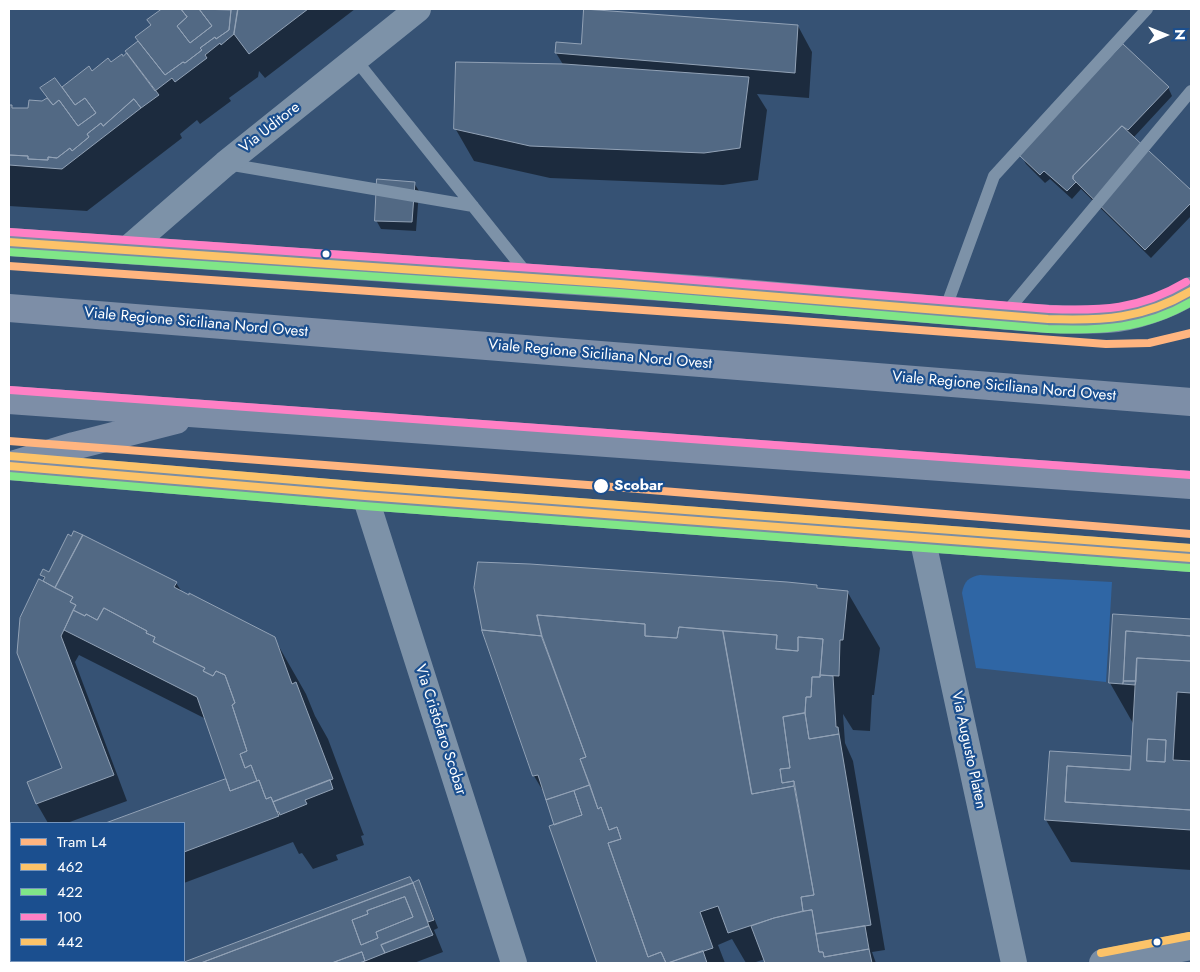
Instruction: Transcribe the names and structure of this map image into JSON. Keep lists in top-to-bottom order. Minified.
{"streets":{"main road":["Viale Regione Siciliana Nord Ovest"],"street":["Via Uditore","Via Cristofaro Scobar","Via Augusto Platen"]},"places":["Scobar"],"lines":["transit line 100","transit line 462","transit line 422","tram line L4","transit line 442"],"legend":["Tram L4","462","422","100","442"],"north":"right"}
